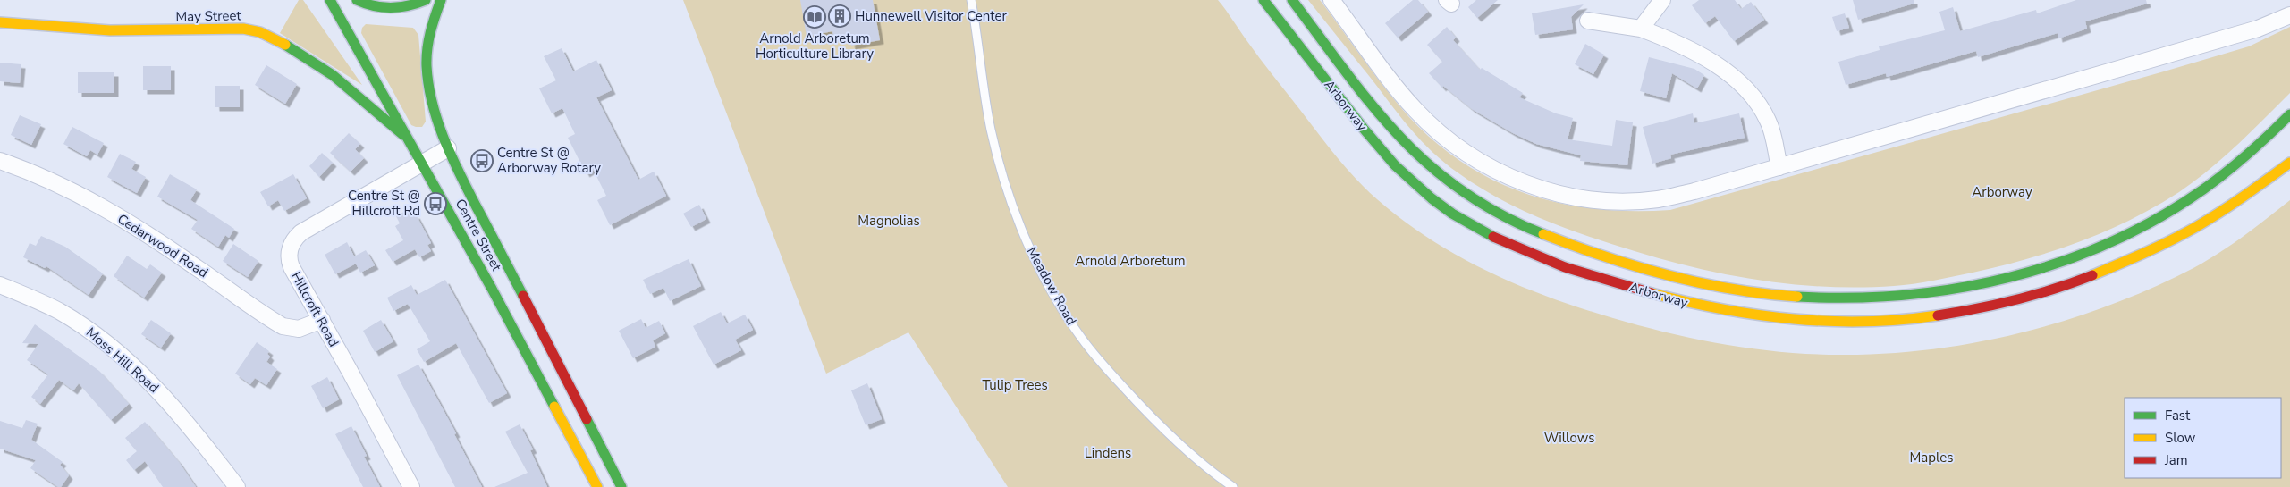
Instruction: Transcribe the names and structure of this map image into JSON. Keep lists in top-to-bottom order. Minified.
{"streets":{"main road":["May Street","Arborway","Centre Street"],"street":["Cedarwood Road","Hillcroft Road","Moss Hill Road"],"lane":["Meadow Road"]},"crossings":[["May Street","Centre Street"],["Centre Street","Hillcroft Road"],["Cedarwood Road","Hillcroft Road"]],"parks":["Arborway","Magnolias","Arnold Arboretum","Tulip Trees","Willows","Lindens","Maples"],"places":{"building":["Hunnewell Visitor Center"],"library":["Arnold Arboretum Horticulture Library"],"bus stop":["Centre St @ Arborway Rotary","Centre St @ Hillcroft Rd"]},"legend":["Fast","Slow","Jam"]}
